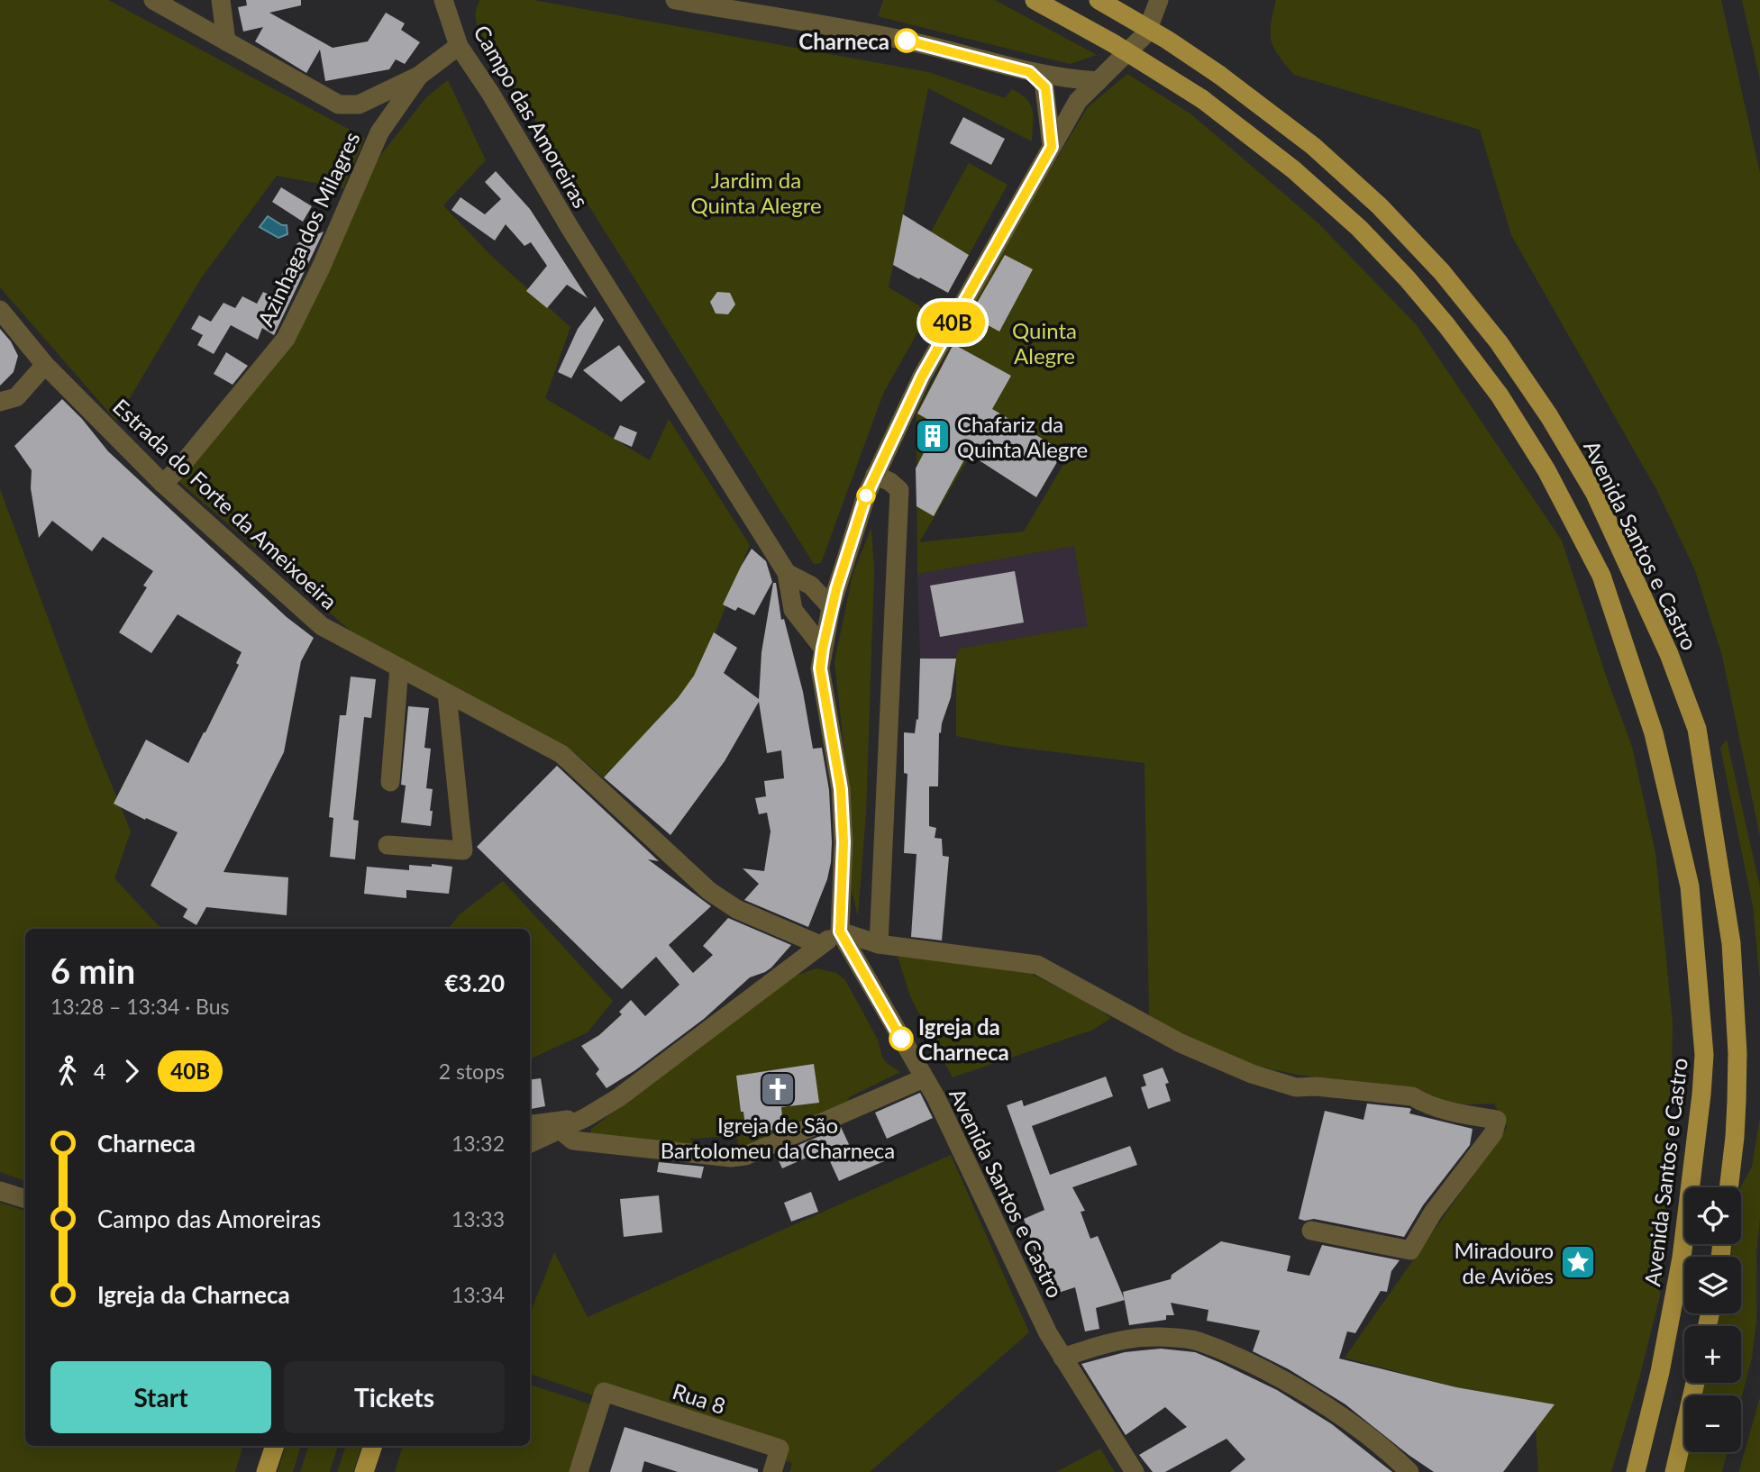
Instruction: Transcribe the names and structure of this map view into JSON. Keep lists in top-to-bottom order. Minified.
{"streets":{"main road":["Avenida Santos e Castro"],"street":["Campo das Amoreiras","Azinhaga dos Milagres","Estrada do Forte da Ameixoeira","Rua 8"]},"crossings":[["Azinhaga dos Milagres","Estrada do Forte da Ameixoeira"]],"parks":["Jardim da Quinta Alegre","Quinta Alegre"],"places":{"other":["Charneca","Igreja da Charneca"],"building":["Chafariz da Quinta Alegre"],"church":["Igreja de São Bartolomeu da Charneca"],"place":["Miradouro de Aviões"]},"lines":["bus line 40B"],"page":{"on_map":"40B","heading":["6 min","13:28 – 13:34 · Bus","€3.20"],"legs":["4","40B","2 stops"],"list":[{"name":"Charneca","value":"13:32"},{"name":"Campo das Amoreiras","value":"13:33"},{"name":"Igreja da Charneca","value":"13:34"}],"map_buttons":["+","−"],"buttons":["Start","Tickets"]}}
